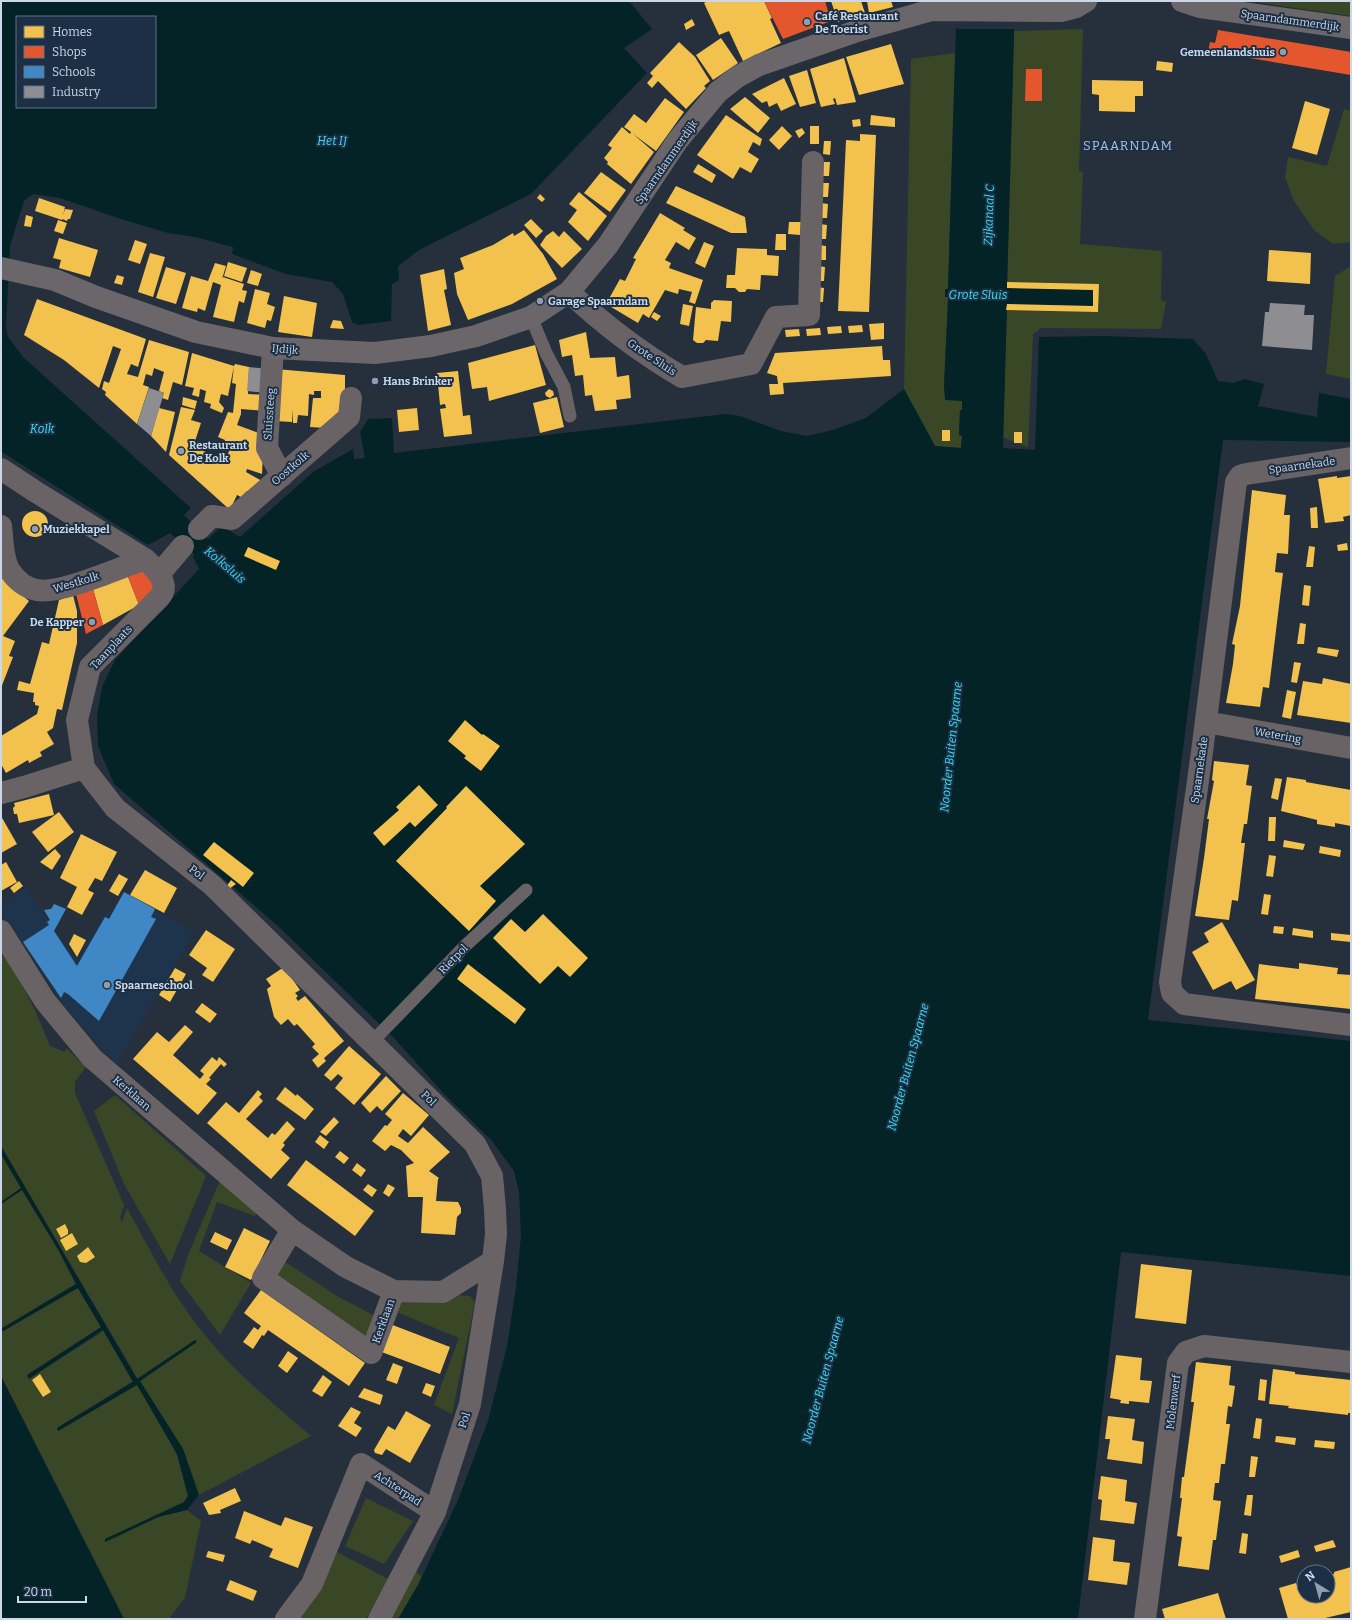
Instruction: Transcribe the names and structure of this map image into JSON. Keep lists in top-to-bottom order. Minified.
{"streets":{"street":["Spaarndammerdijk","IJdijk","Grote Sluis","Sluissteeg","Spaarnekade","Oostkolk","Westkolk","Taanplaats","Wetering","Pol","Kerklaan","Molenwerf","Achterpad"],"lane":["Rietpol"]},"crossings":[["Spaarndammerdijk","IJdijk"],["Spaarndammerdijk","Grote Sluis"],["IJdijk","Grote Sluis"],["IJdijk","Sluissteeg"],["Sluissteeg","Oostkolk"],["Spaarnekade","Wetering"],["Westkolk","Taanplaats"],["Taanplaats","Pol"],["Pol","Rietpol"],["Pol","Kerklaan"],["Pol","Achterpad"]],"districts":["SPAARNDAM"],"water":["Het IJ","Zijkanaal C","Grote Sluis","Kolk","Kolksluis","Noorder Buiten Spaarne"],"places":["Café Restaurant De Toerist","Gemeenlandshuis","Garage Spaarndam","Hans Brinker","Restaurant De Kolk","Muziekkapel","De Kapper","Spaarneschool"],"legend":["Homes","Shops","Schools","Industry"],"scale_bar":"20 m","north":"top left"}
